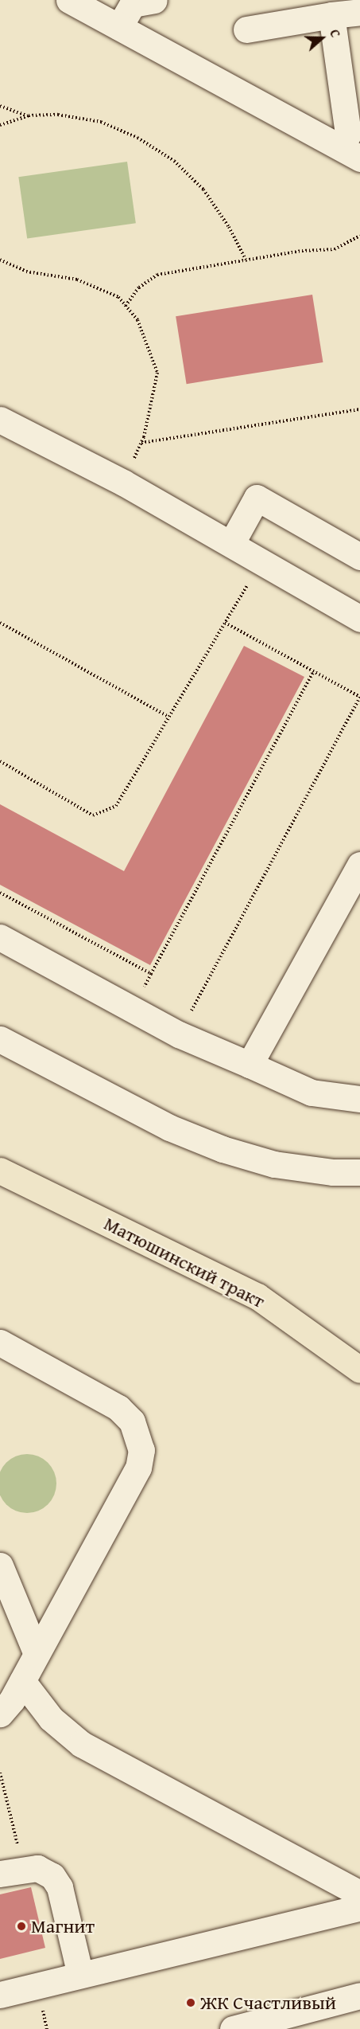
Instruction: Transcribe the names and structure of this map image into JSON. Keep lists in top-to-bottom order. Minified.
{"streets":{"main road":["Матюшинский тракт"]},"places":["Магнит","ЖК Счастливый"],"north":"right"}
